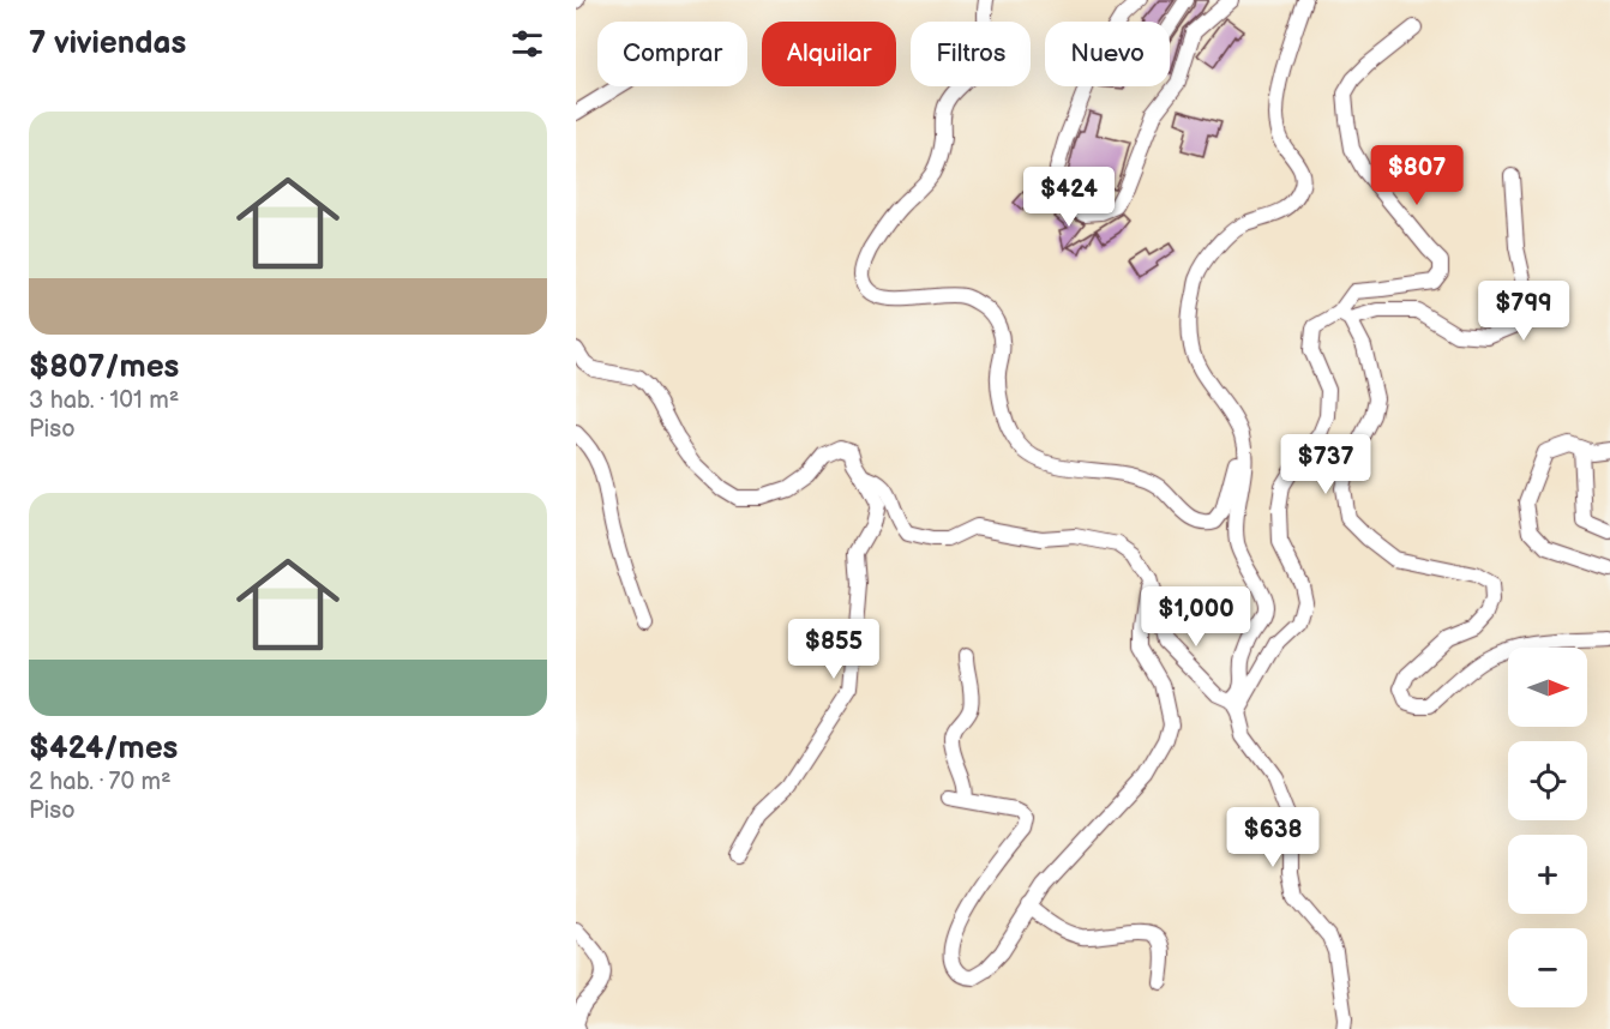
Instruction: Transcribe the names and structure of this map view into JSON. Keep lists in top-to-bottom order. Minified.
{"north":"right","page":{"heading":"7 viviendas","chip":["Comprar","Alquilar","Filtros","Nuevo"],"list":[{"name":"$807/mes","note":"3 hab. · 101 m² · Piso"},{"name":"$424/mes","note":"2 hab. · 70 m² · Piso"}],"price":["$807","$424","$799","$737","$1,000","$855","$638"],"map_buttons":["+","−"]}}
